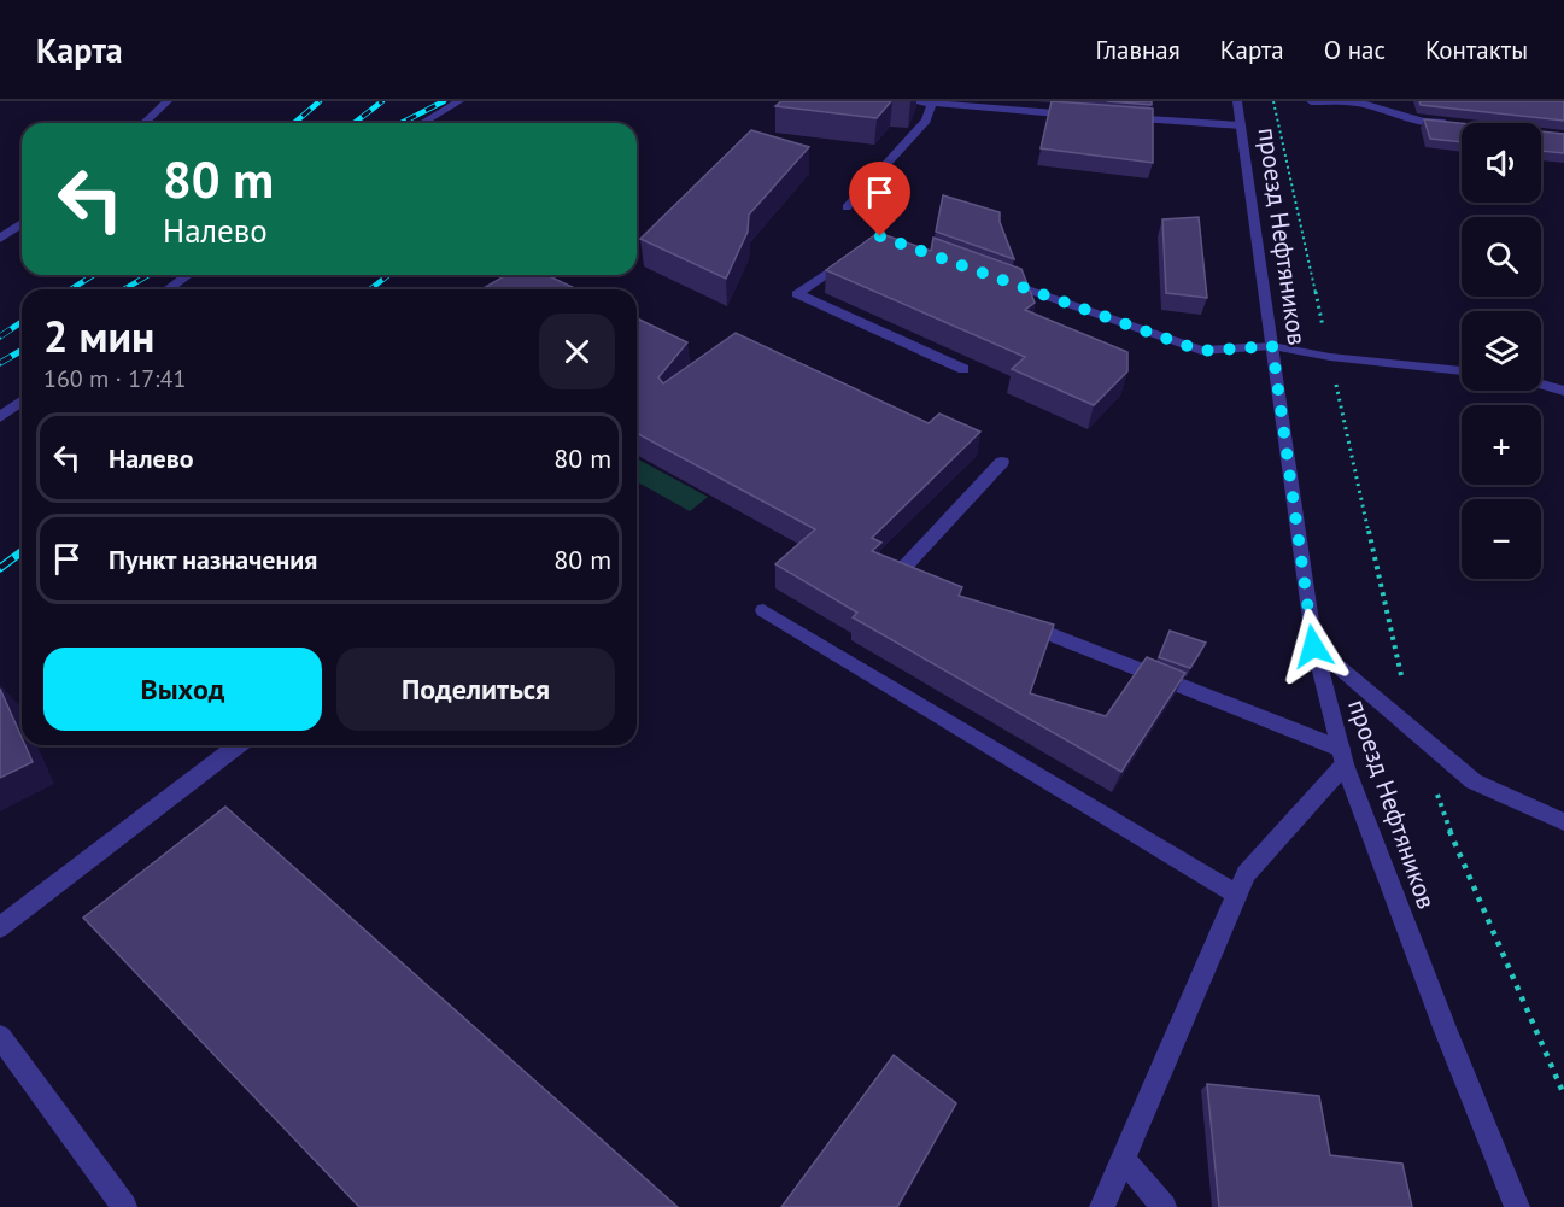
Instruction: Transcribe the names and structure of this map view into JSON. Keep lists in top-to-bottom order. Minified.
{"streets":{"street":["проезд Нефтяников"]},"page":{"header":"Карта","nav":["Главная","Карта","О нас","Контакты"],"map_buttons":["+","−"],"turn":["80 m","Налево"],"heading":["2 мин","160 m · 17:41"],"list":[{"name":"Налево","value":"80 m"},{"name":"Пункт назначения","value":"80 m"}],"buttons":["Выход","Поделиться"]}}
